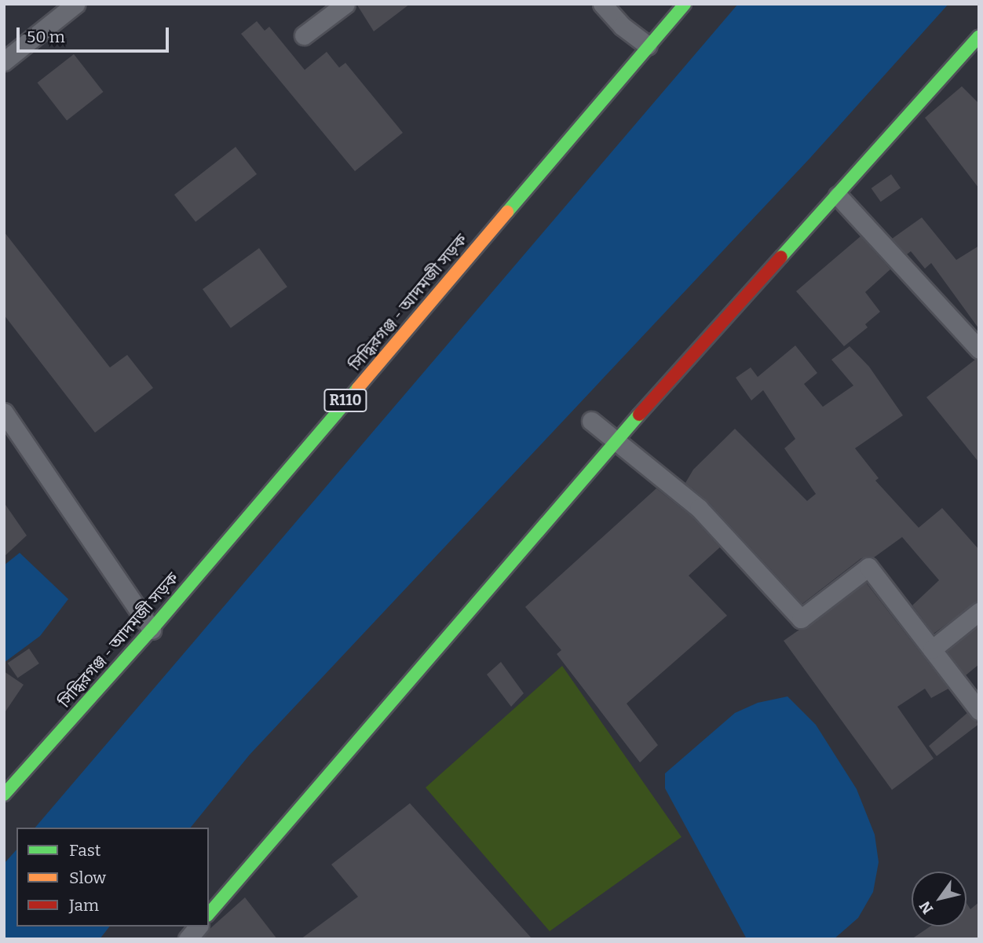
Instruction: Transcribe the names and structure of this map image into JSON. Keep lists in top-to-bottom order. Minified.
{"streets":{"street":["সিদ্ধিরগঞ্জ - আদমজী সড়ক","R110"]},"legend":["Fast","Slow","Jam"],"scale_bar":"50 m","north":"bottom left"}
